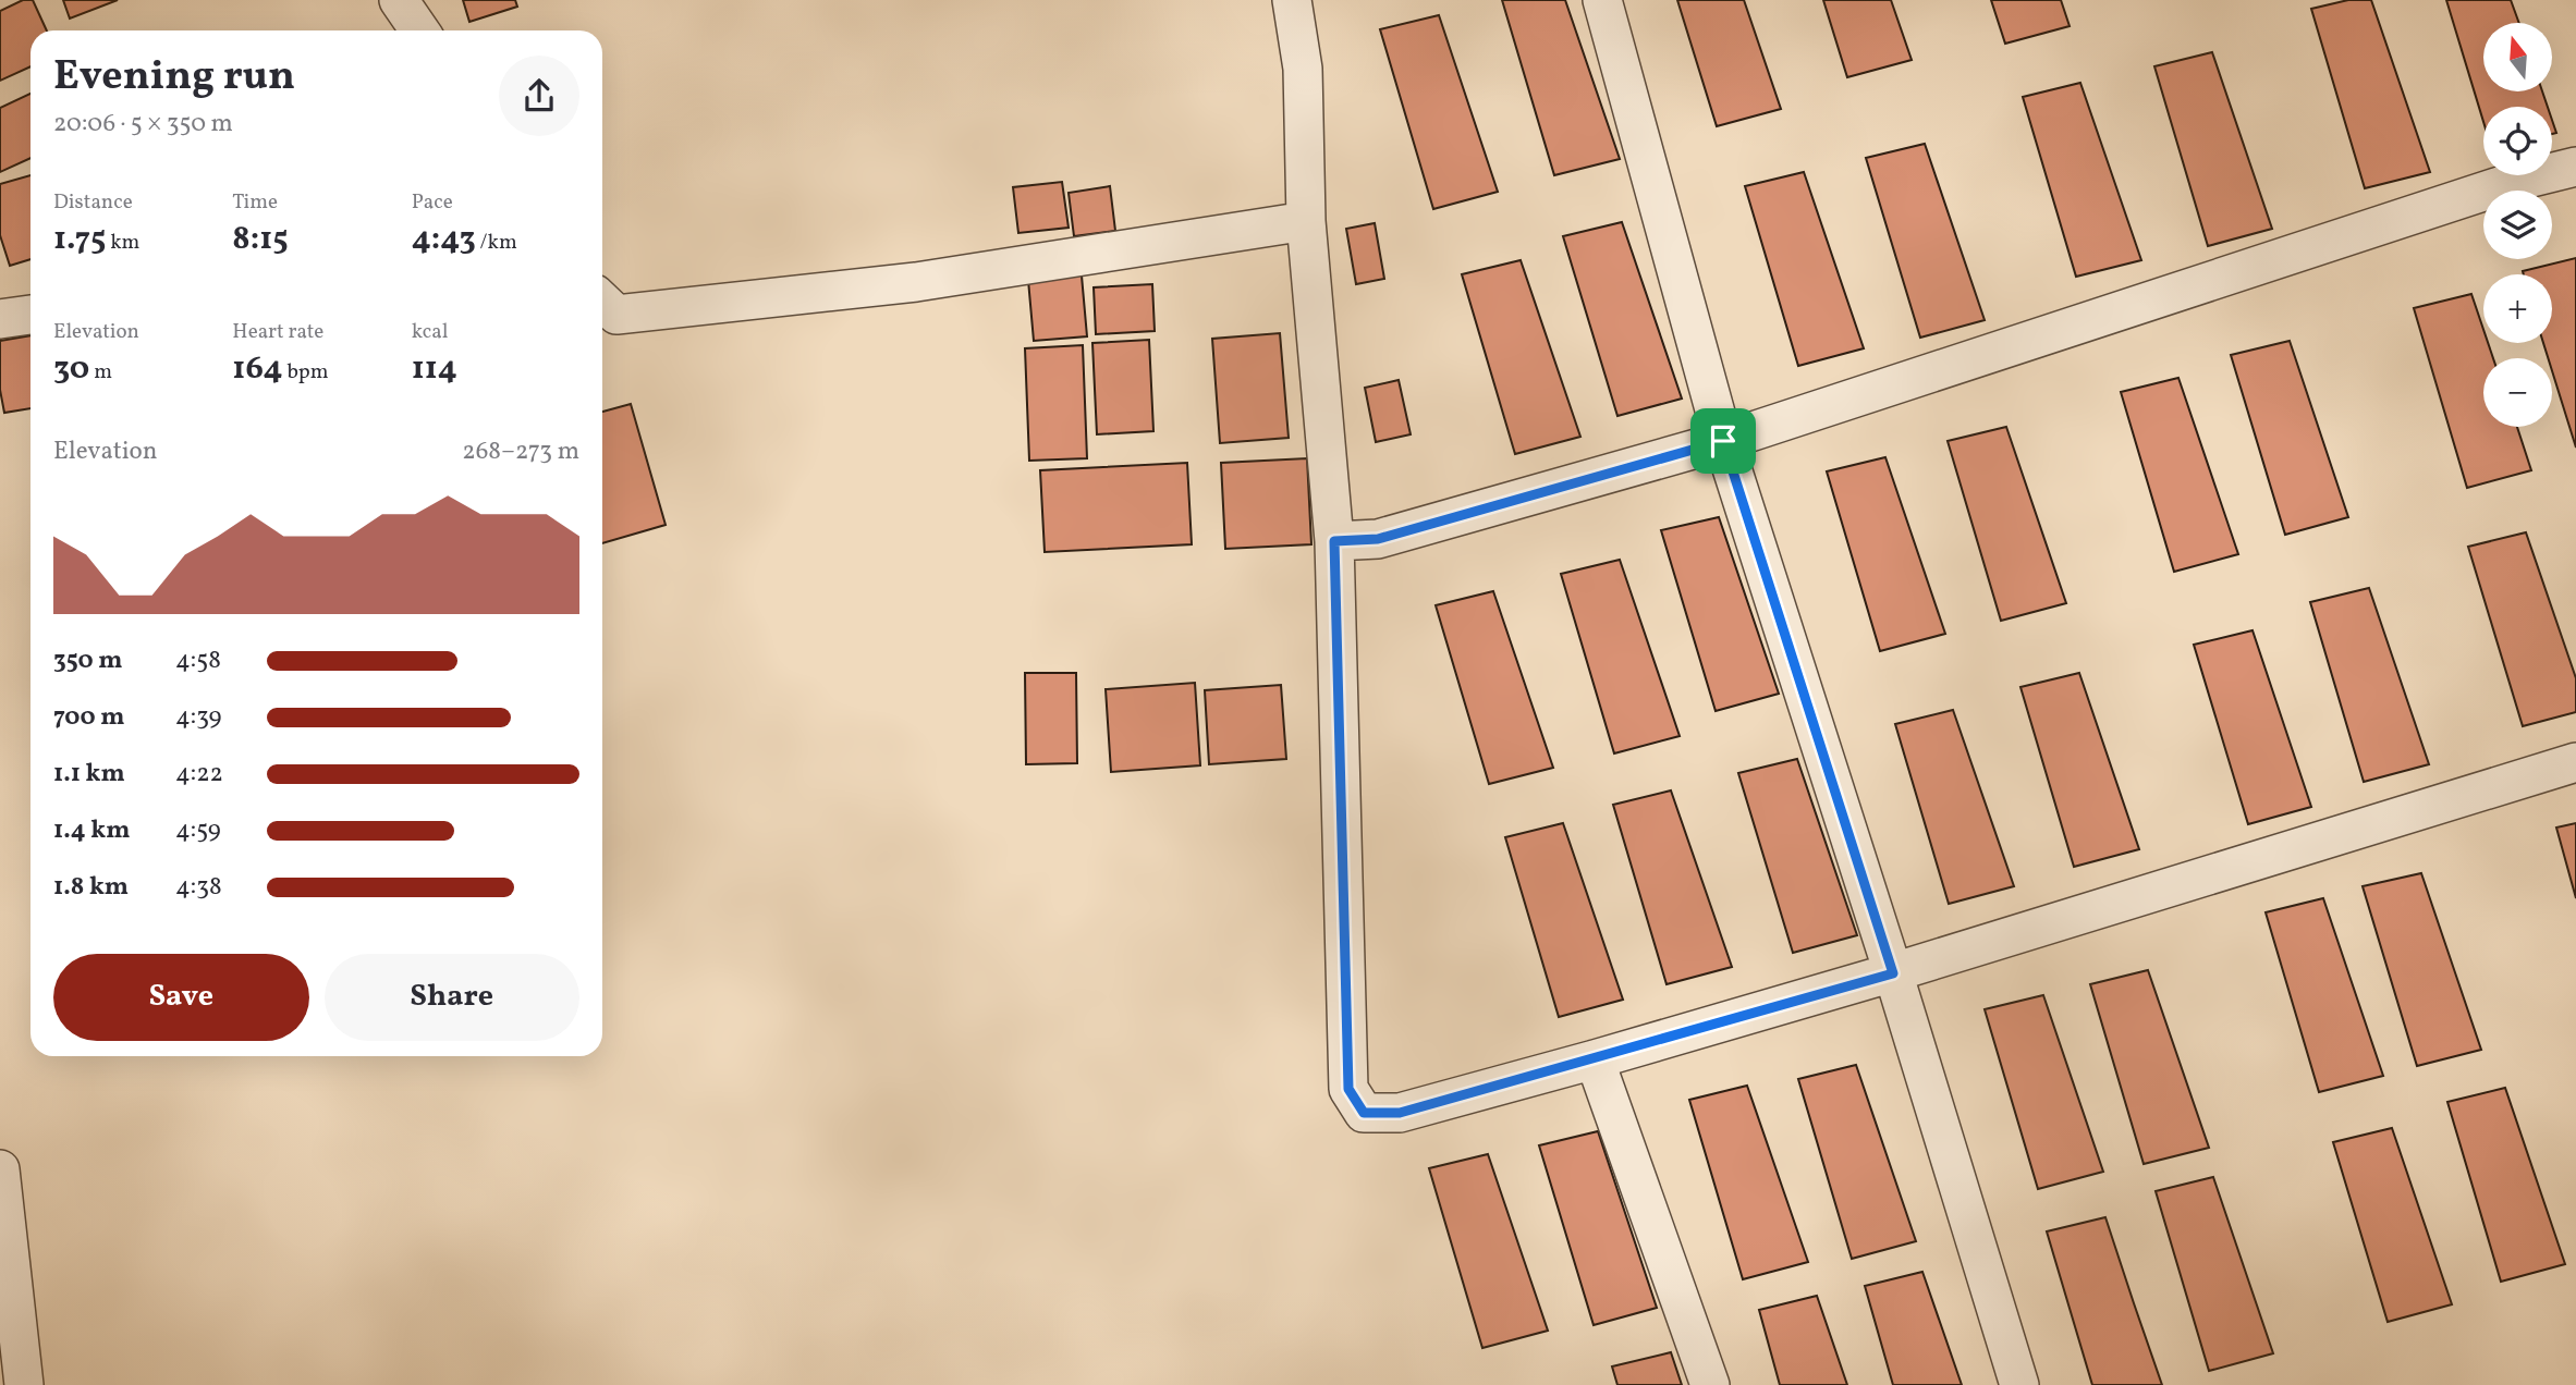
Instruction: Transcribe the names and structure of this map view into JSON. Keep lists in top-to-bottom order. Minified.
{"north":"top","page":{"map_buttons":["+","−"],"heading":["Evening run","20:06 · 5 × 350 m"],"stats":[["Distance","1.75 km"],["Time","8:15"],["Pace","4:43 /km"],["Elevation","30 m"],["Heart rate","164 bpm"],["kcal","114"]],"chart":["Elevation","268–273 m"],"list":[{"name":"350 m","note":"4:58"},{"name":"700 m","note":"4:39"},{"name":"1.1 km","note":"4:22"},{"name":"1.4 km","note":"4:59"},{"name":"1.8 km","note":"4:38"}],"buttons":["Save","Share"]}}
